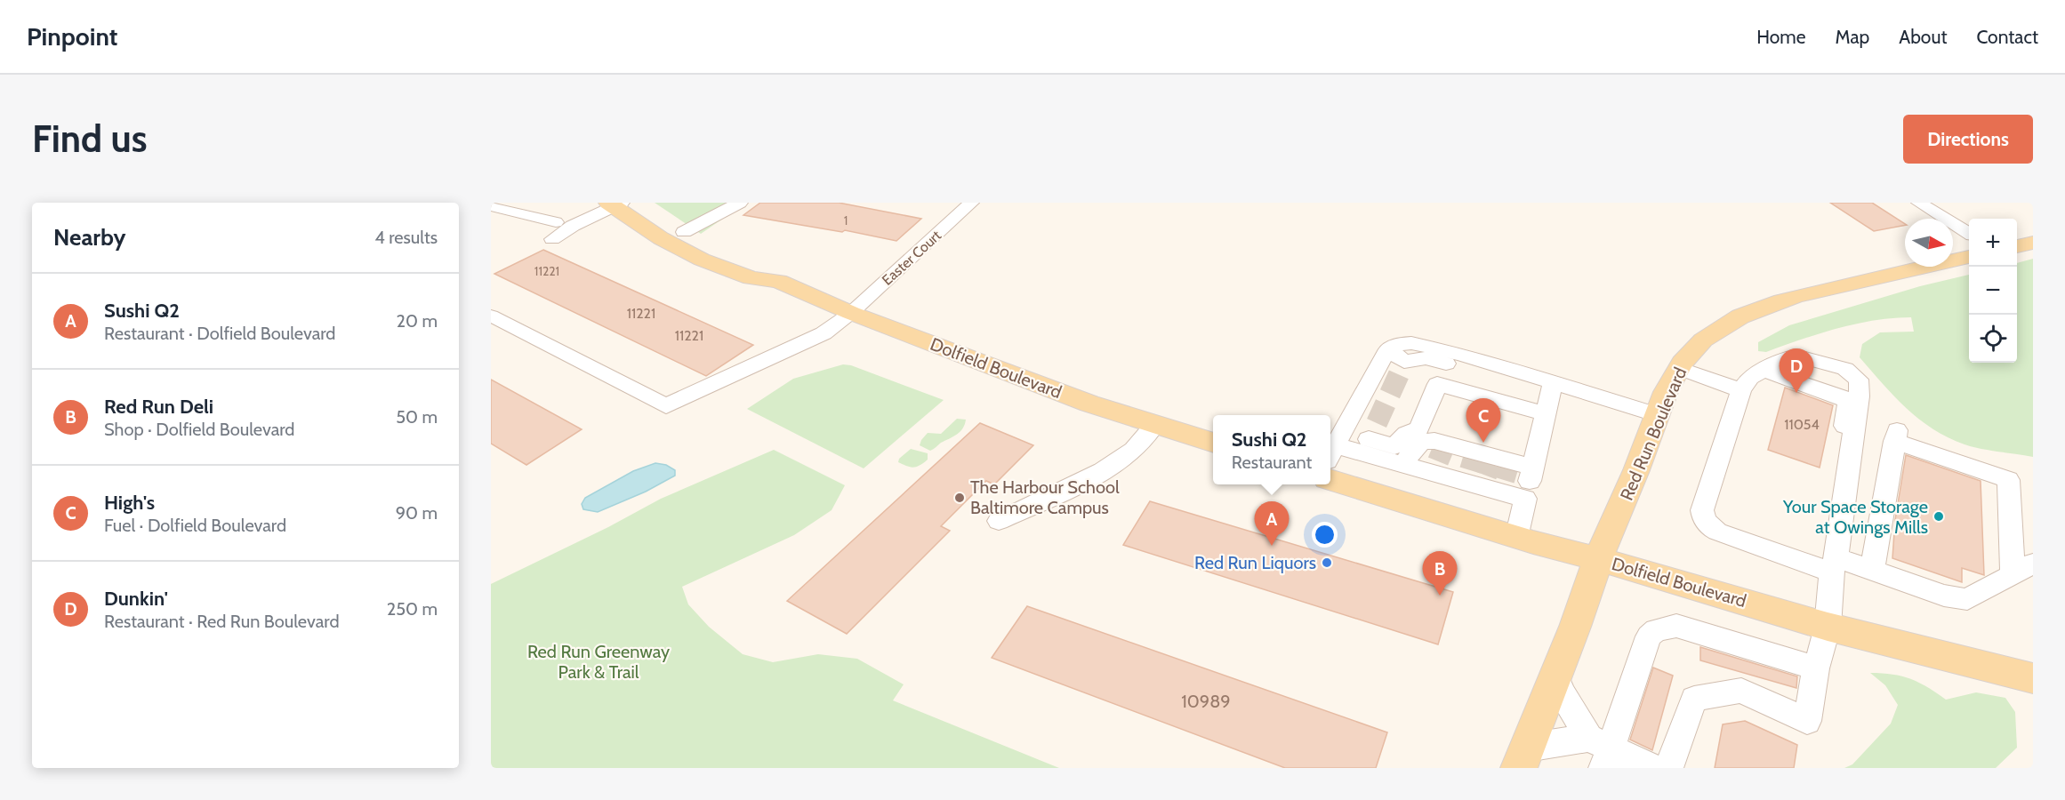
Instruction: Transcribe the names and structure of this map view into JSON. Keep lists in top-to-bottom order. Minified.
{"streets":{"main road":["Dolfield Boulevard","Red Run Boulevard"],"street":["Easter Court"]},"crossings":[["Easter Court","Dolfield Boulevard"],["Dolfield Boulevard","Red Run Boulevard"]],"parks":["Red Run Greenway Park & Trail"],"places":["The Harbour School Baltimore Campus","Your Space Storage at Owings Mills","Red Run Liquors"],"house_numbers":["1","11221","11221","11221","11054","10989"],"north":"right","page":{"header":"Pinpoint","nav":["Home","Map","About","Contact"],"buttons":"Directions","title":"Find us","heading":["Nearby","4 results"],"map_buttons":["+","−"],"list":[{"mark":"A","name":"Sushi Q2","note":"Restaurant · Dolfield Boulevard","value":"20 m"},{"mark":"B","name":"Red Run Deli","note":"Shop · Dolfield Boulevard","value":"50 m"},{"mark":"C","name":"High's","note":"Fuel · Dolfield Boulevard","value":"90 m"},{"mark":"D","name":"Dunkin'","note":"Restaurant · Red Run Boulevard","value":"250 m"}],"pins":["D","C","A","B"],"popup":["Sushi Q2","Restaurant"]}}
